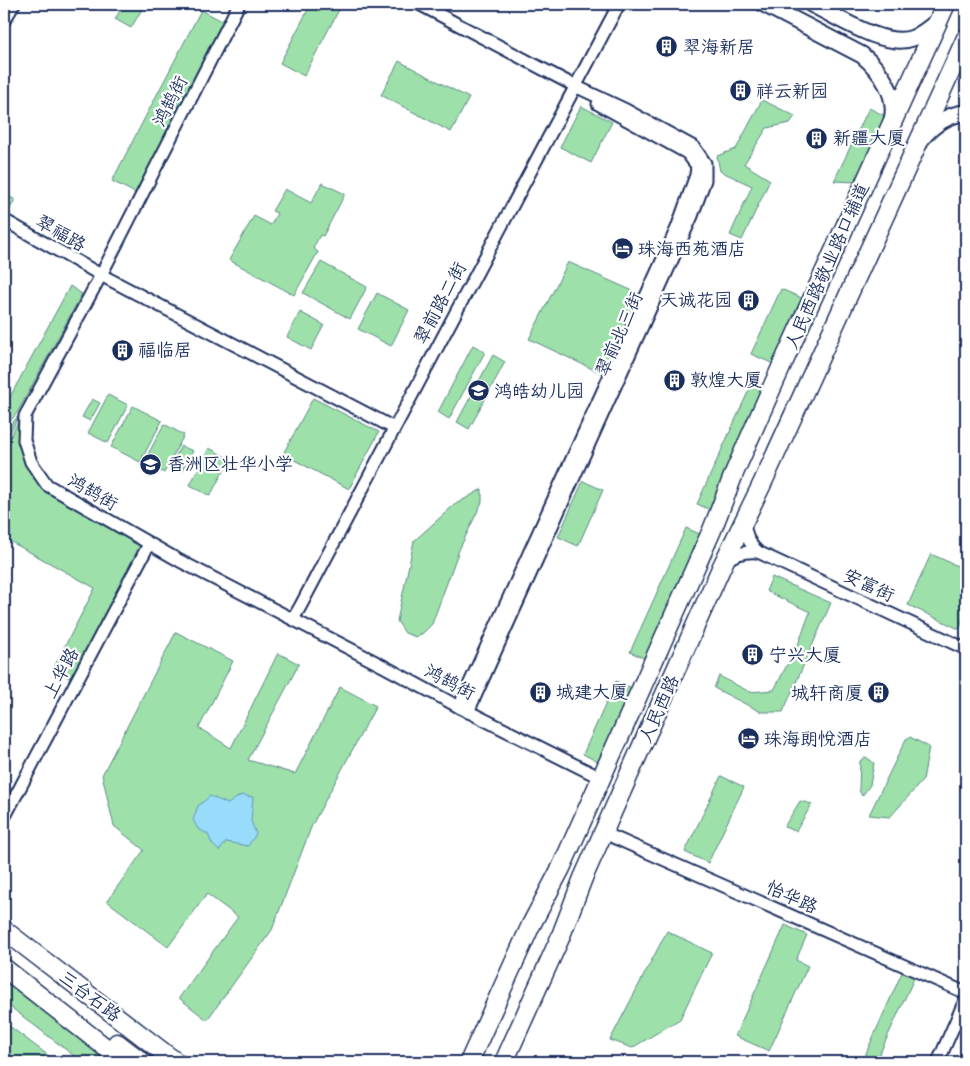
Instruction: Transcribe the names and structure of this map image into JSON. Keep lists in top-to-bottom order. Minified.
{"streets":{"main road":["人民西路敬业路口辅道","人民西路","三台石路"],"street":["鸿鹄街","翠福路","翠前路二街","翠前北三街","安富街","上华路","怡华路"]},"crossings":[["鸿鹄街","翠福路"],["鸿鹄街","翠前路二街"],["鸿鹄街","翠前北三街"],["鸿鹄街","上华路"],["鸿鹄街","人民西路"],["翠福路","翠前路二街"],["人民西路敬业路口辅道","人民西路"],["翠前路二街","翠前北三街"],["人民西路","怡华路"]],"places":{"building":["翠海新居","祥云新园","新疆大厦","天诚花园","福临居","敦煌大厦","宁兴大厦","城建大厦","城轩商厦"],"hotel":["珠海西苑酒店","珠海朗悦酒店"],"school or university":["鸿皓幼儿园","香洲区壮华小学"]}}
